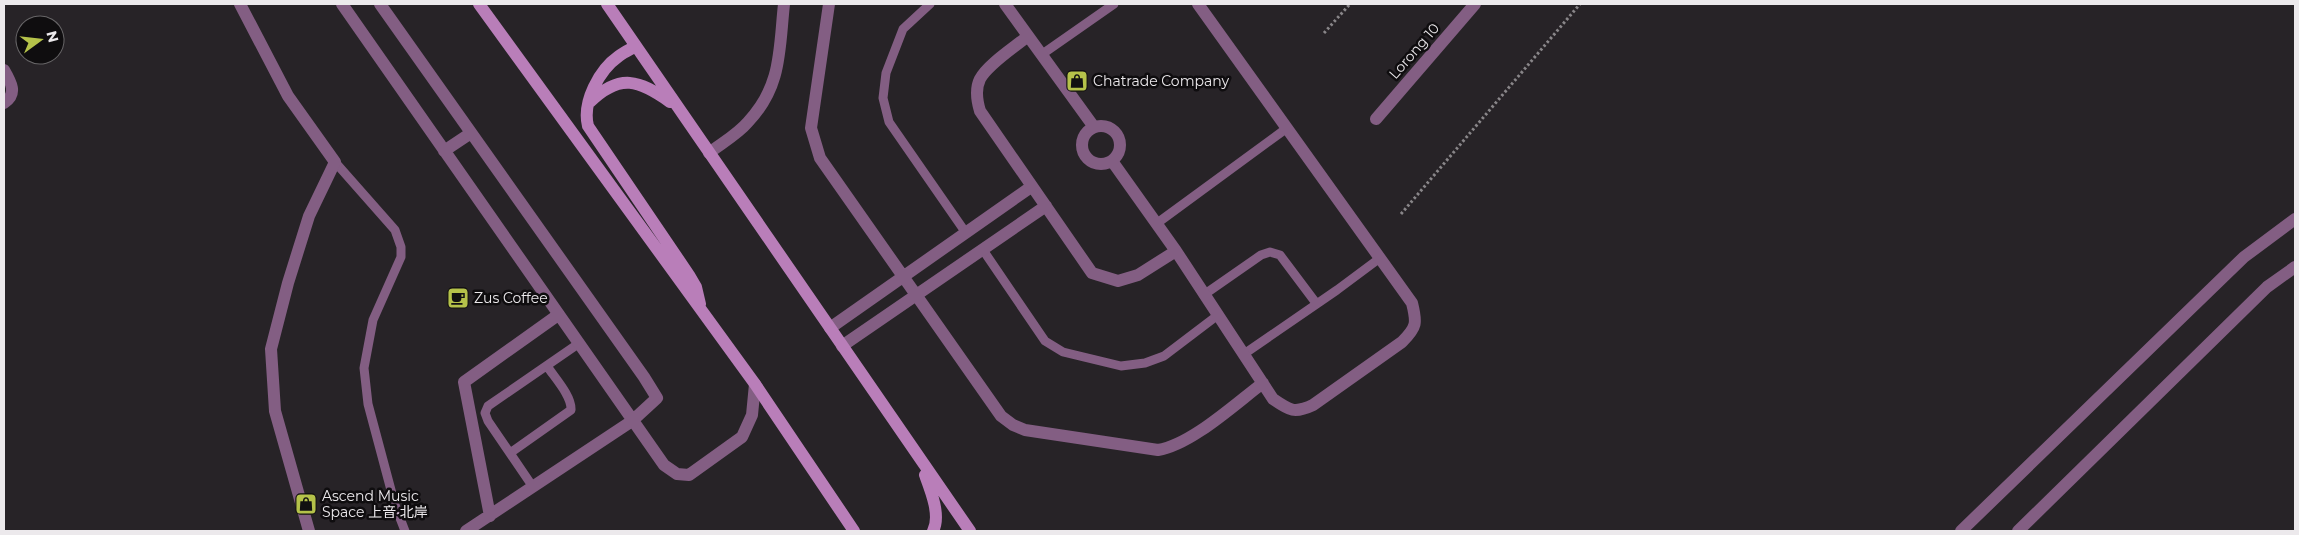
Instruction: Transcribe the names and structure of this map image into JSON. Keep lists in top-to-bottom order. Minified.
{"streets":{"street":["Lorong 10"]},"places":{"shop":["Chatrade Company","Ascend Music Space 上音·北岸"],"cafe":["Zus Coffee"]},"north":"right"}
